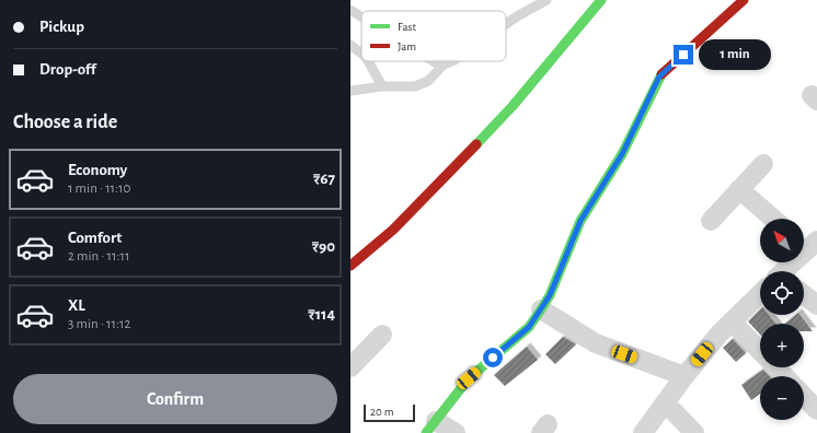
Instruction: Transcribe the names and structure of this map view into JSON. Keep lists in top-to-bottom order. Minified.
{"legend":["Fast","Jam"],"scale_bar":"20 m","north":"top left","page":{"banner":["Pickup","Drop-off"],"bubble":"1 min","heading":"Choose a ride","list":[{"name":"Economy","note":"1 min · 11:10","value":"₹67"},{"name":"Comfort","note":"2 min · 11:11","value":"₹90"},{"name":"XL","note":"3 min · 11:12","value":"₹114"}],"map_buttons":["+","−"],"buttons":"Confirm","scale":"20 m"}}
